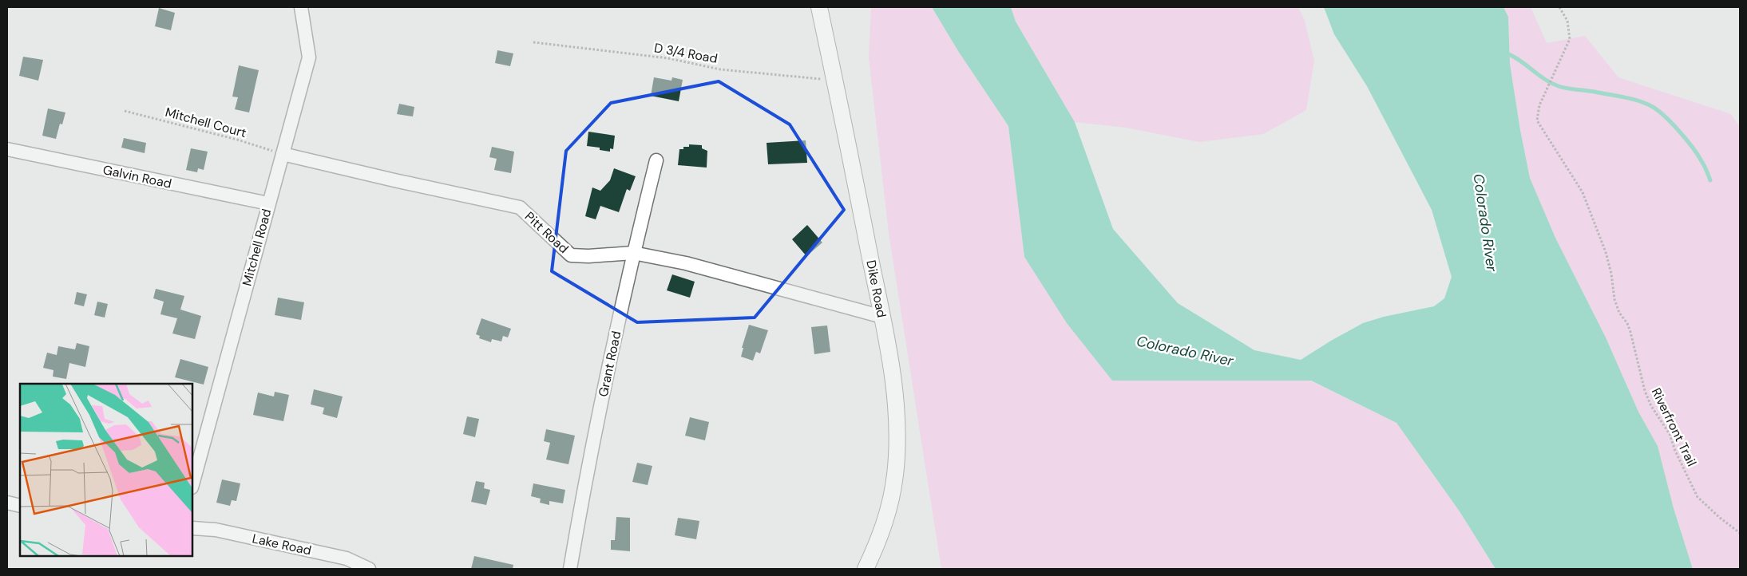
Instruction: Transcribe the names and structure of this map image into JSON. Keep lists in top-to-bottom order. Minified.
{"streets":{"street":["Galvin Road","Pitt Road","Mitchell Road","Dike Road","Grant Road","Lake Road"],"path":["D 3/4 Road","Mitchell Court","Riverfront Trail"]},"crossings":[["D 3/4 Road","Dike Road"],["Mitchell Court","Pitt Road"],["Mitchell Court","Mitchell Road"],["Galvin Road","Mitchell Road"],["Pitt Road","Mitchell Road"],["Pitt Road","Dike Road"],["Pitt Road","Grant Road"]],"water":["Colorado River"]}
